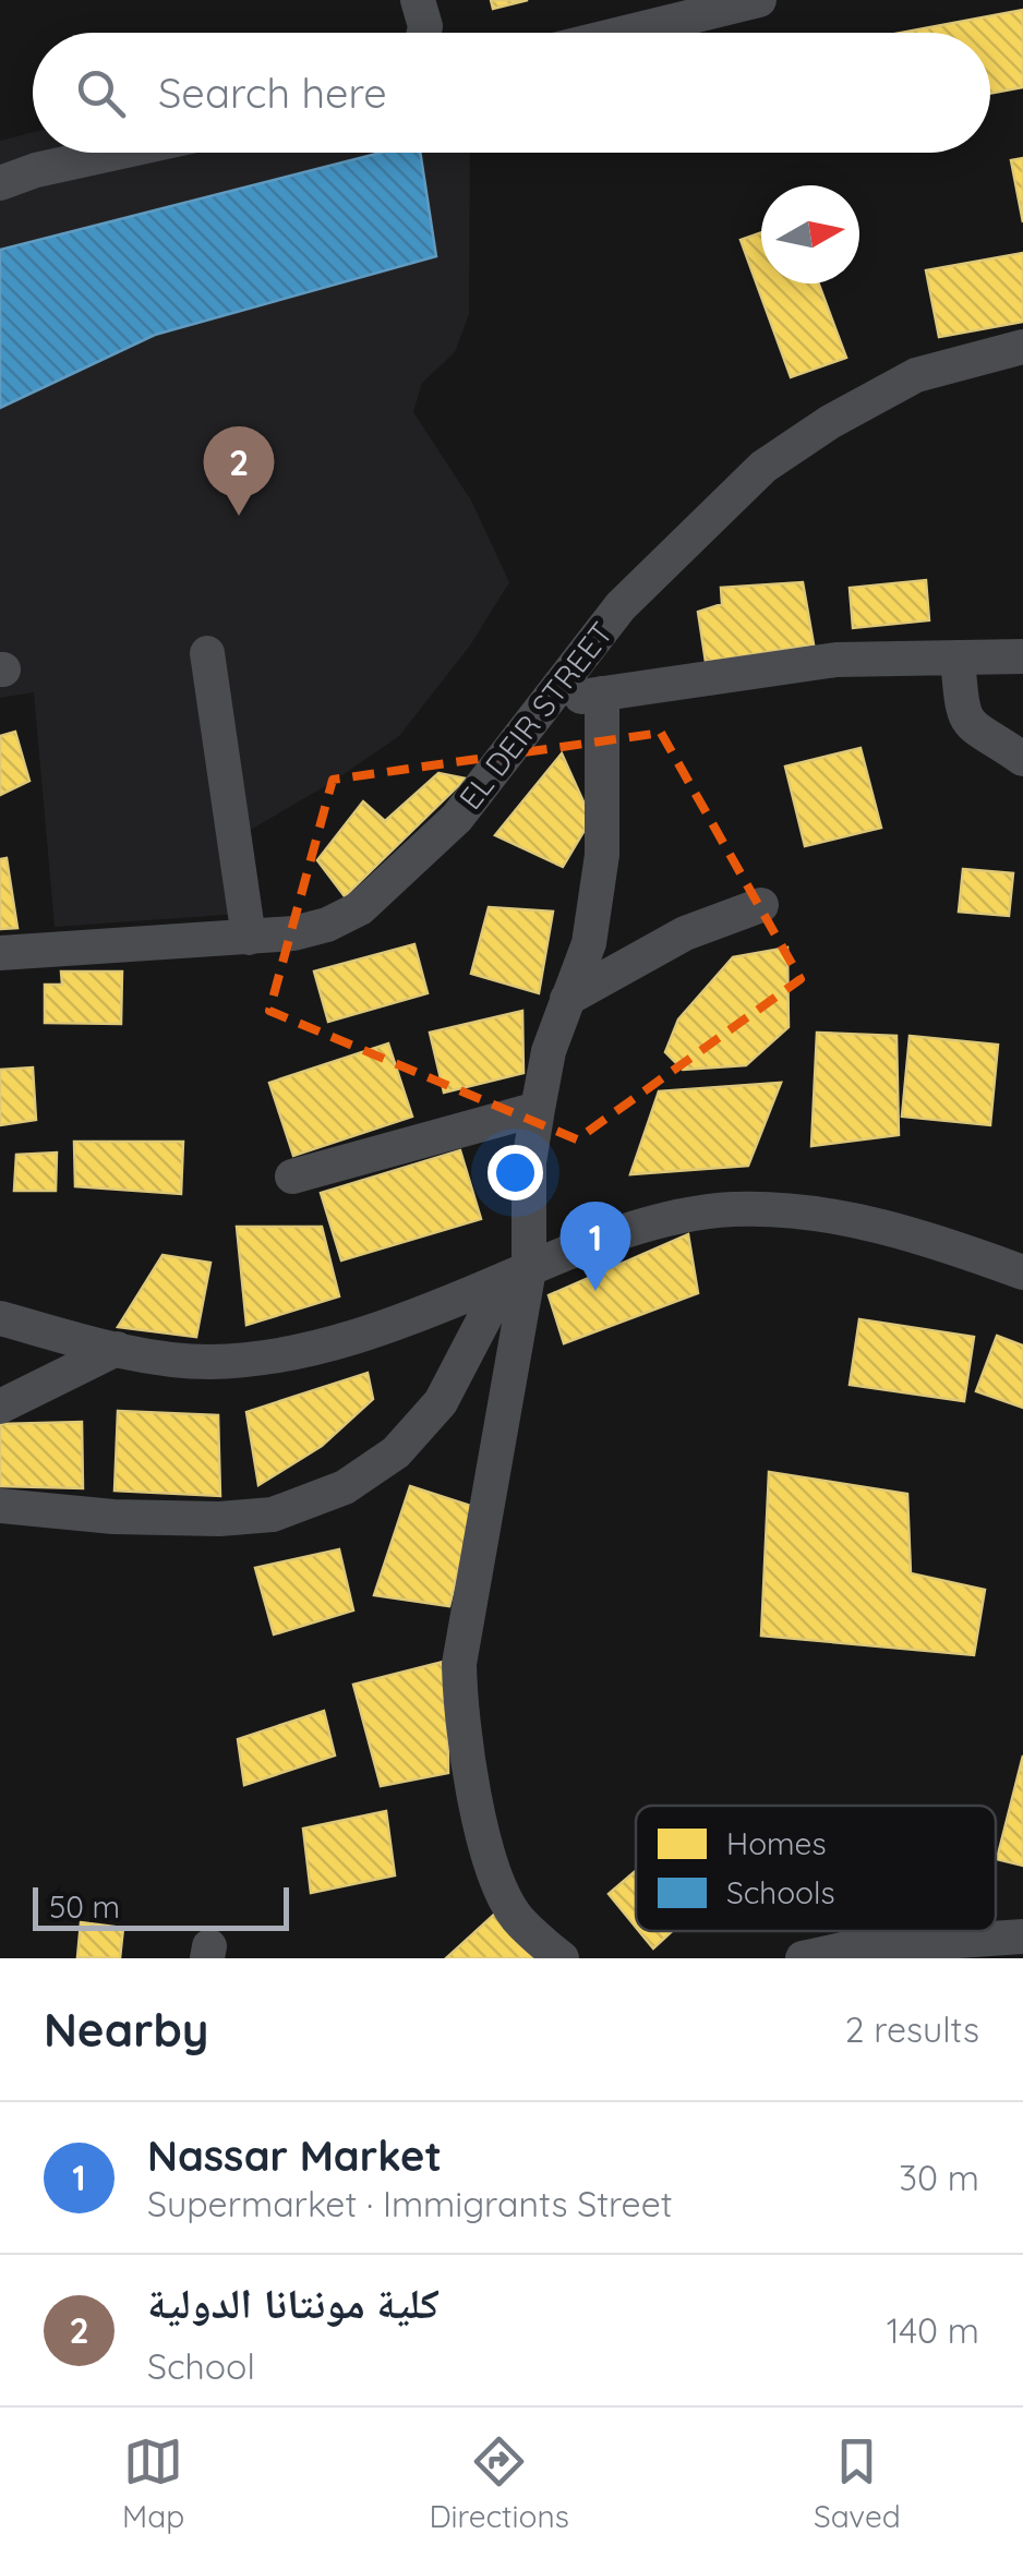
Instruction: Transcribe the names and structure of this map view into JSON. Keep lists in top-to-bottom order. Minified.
{"streets":{"street":["EL DEIR STREET"]},"legend":["Homes","Schools"],"scale_bar":"50 m","north":"right","page":{"search":"Search here","pins":["2","1"],"scale":"50 m","heading":["Nearby","2 results"],"list":[{"mark":"1","name":"Nassar Market","note":"Supermarket · Immigrants Street","value":"30 m"},{"mark":"2","name":"كلية مونتانا الدولية","note":"School","value":"140 m"}],"nav":["Map","Directions","Saved"]}}
